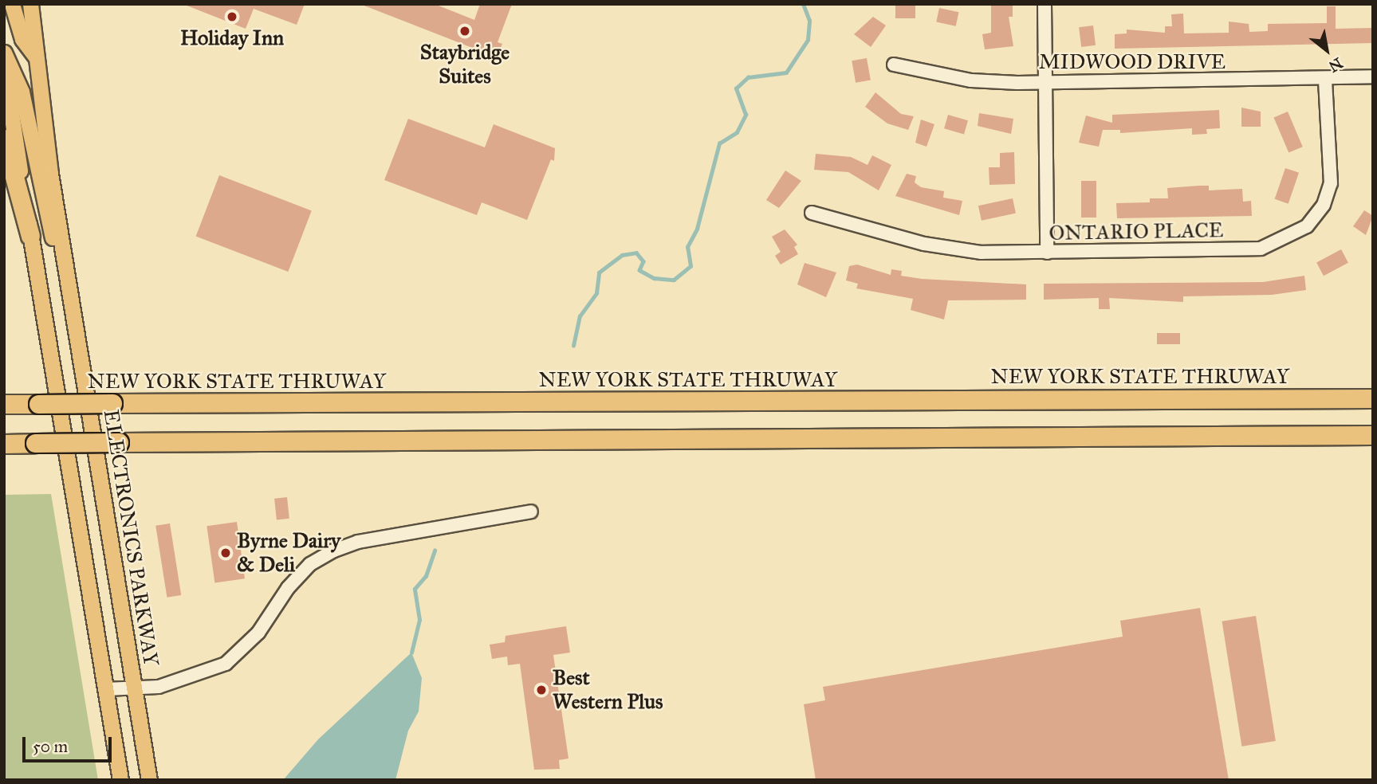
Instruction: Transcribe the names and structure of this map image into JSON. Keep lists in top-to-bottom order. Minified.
{"streets":{"highway":["NEW YORK STATE THRUWAY"],"main road":["ELECTRONICS PARKWAY"],"street":["MIDWOOD DRIVE","ONTARIO PLACE"]},"crossings":[["MIDWOOD DRIVE","ONTARIO PLACE"]],"places":["Holiday Inn","Staybridge Suites","Byrne Dairy & Deli","Best Western Plus"],"scale_bar":"50 m","north":"bottom right"}
